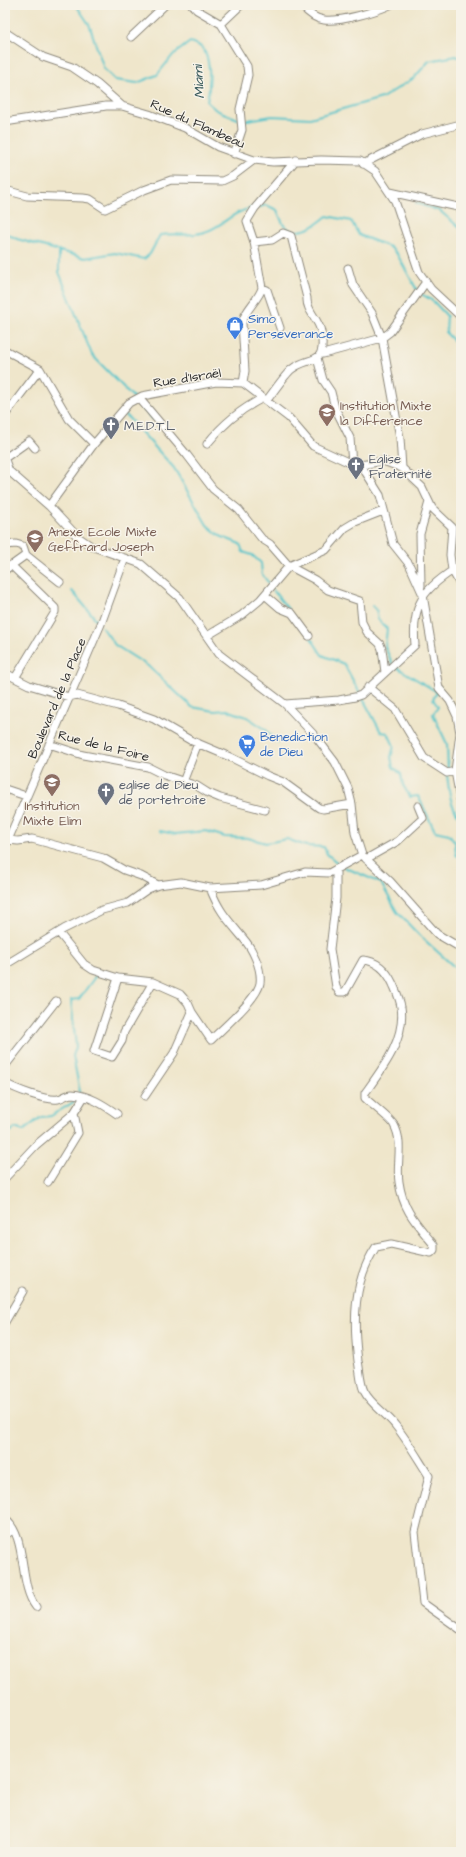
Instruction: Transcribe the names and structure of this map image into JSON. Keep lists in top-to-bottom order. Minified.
{"streets":{"street":["Rue du Flambeau","Rue d'Israël","Boulevard de la Place","Rue de la Foire"]},"crossings":[["Boulevard de la Place","Rue de la Foire"]],"water":["Miami"],"places":{"shop":["Simo Perseverance"],"school or university":["Institution Mixte la Difference","Anexe Ecole Mixte Geffrard Joseph","Institution Mixte Elim"],"church":["M.E.D.T.L","Eglise Fraternité","eglise de Dieu de portetroite"],"supermarket":["Benediction de Dieu"]}}
